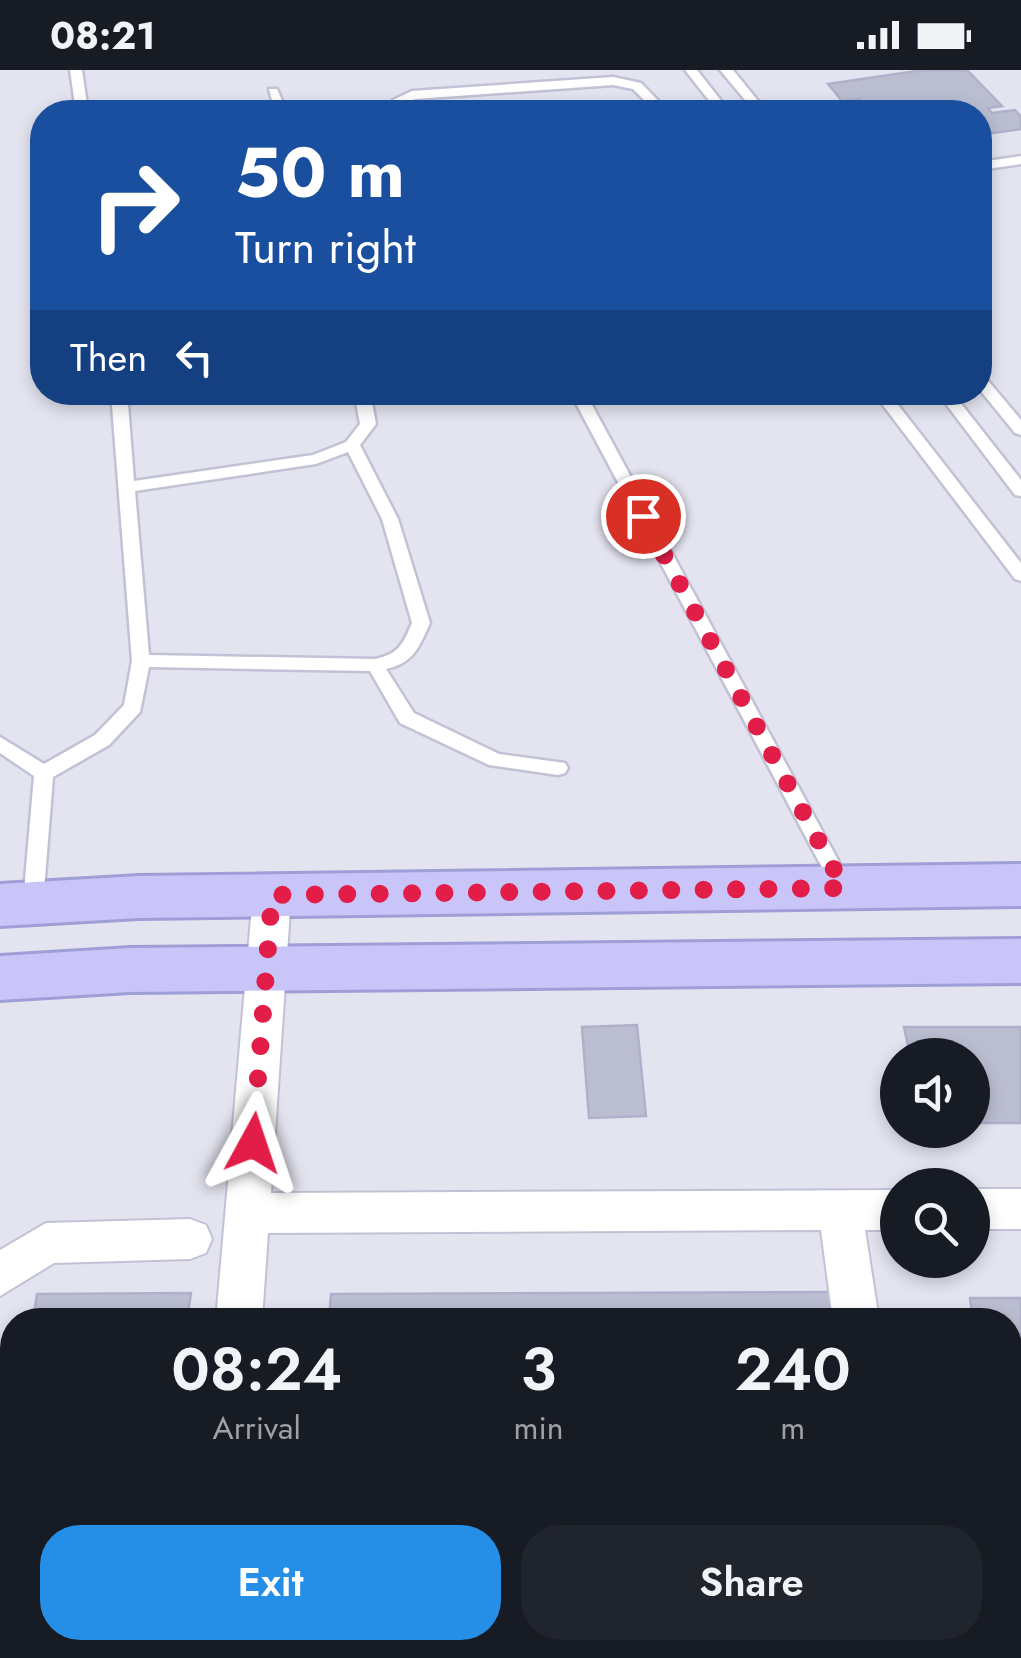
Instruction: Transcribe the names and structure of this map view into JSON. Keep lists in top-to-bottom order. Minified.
{"page":{"status":"08:21","turn":["50 m","Turn right"],"then":"Then","eta":["08:24","Arrival","3","min","240","m"],"buttons":["Exit","Share"]}}
